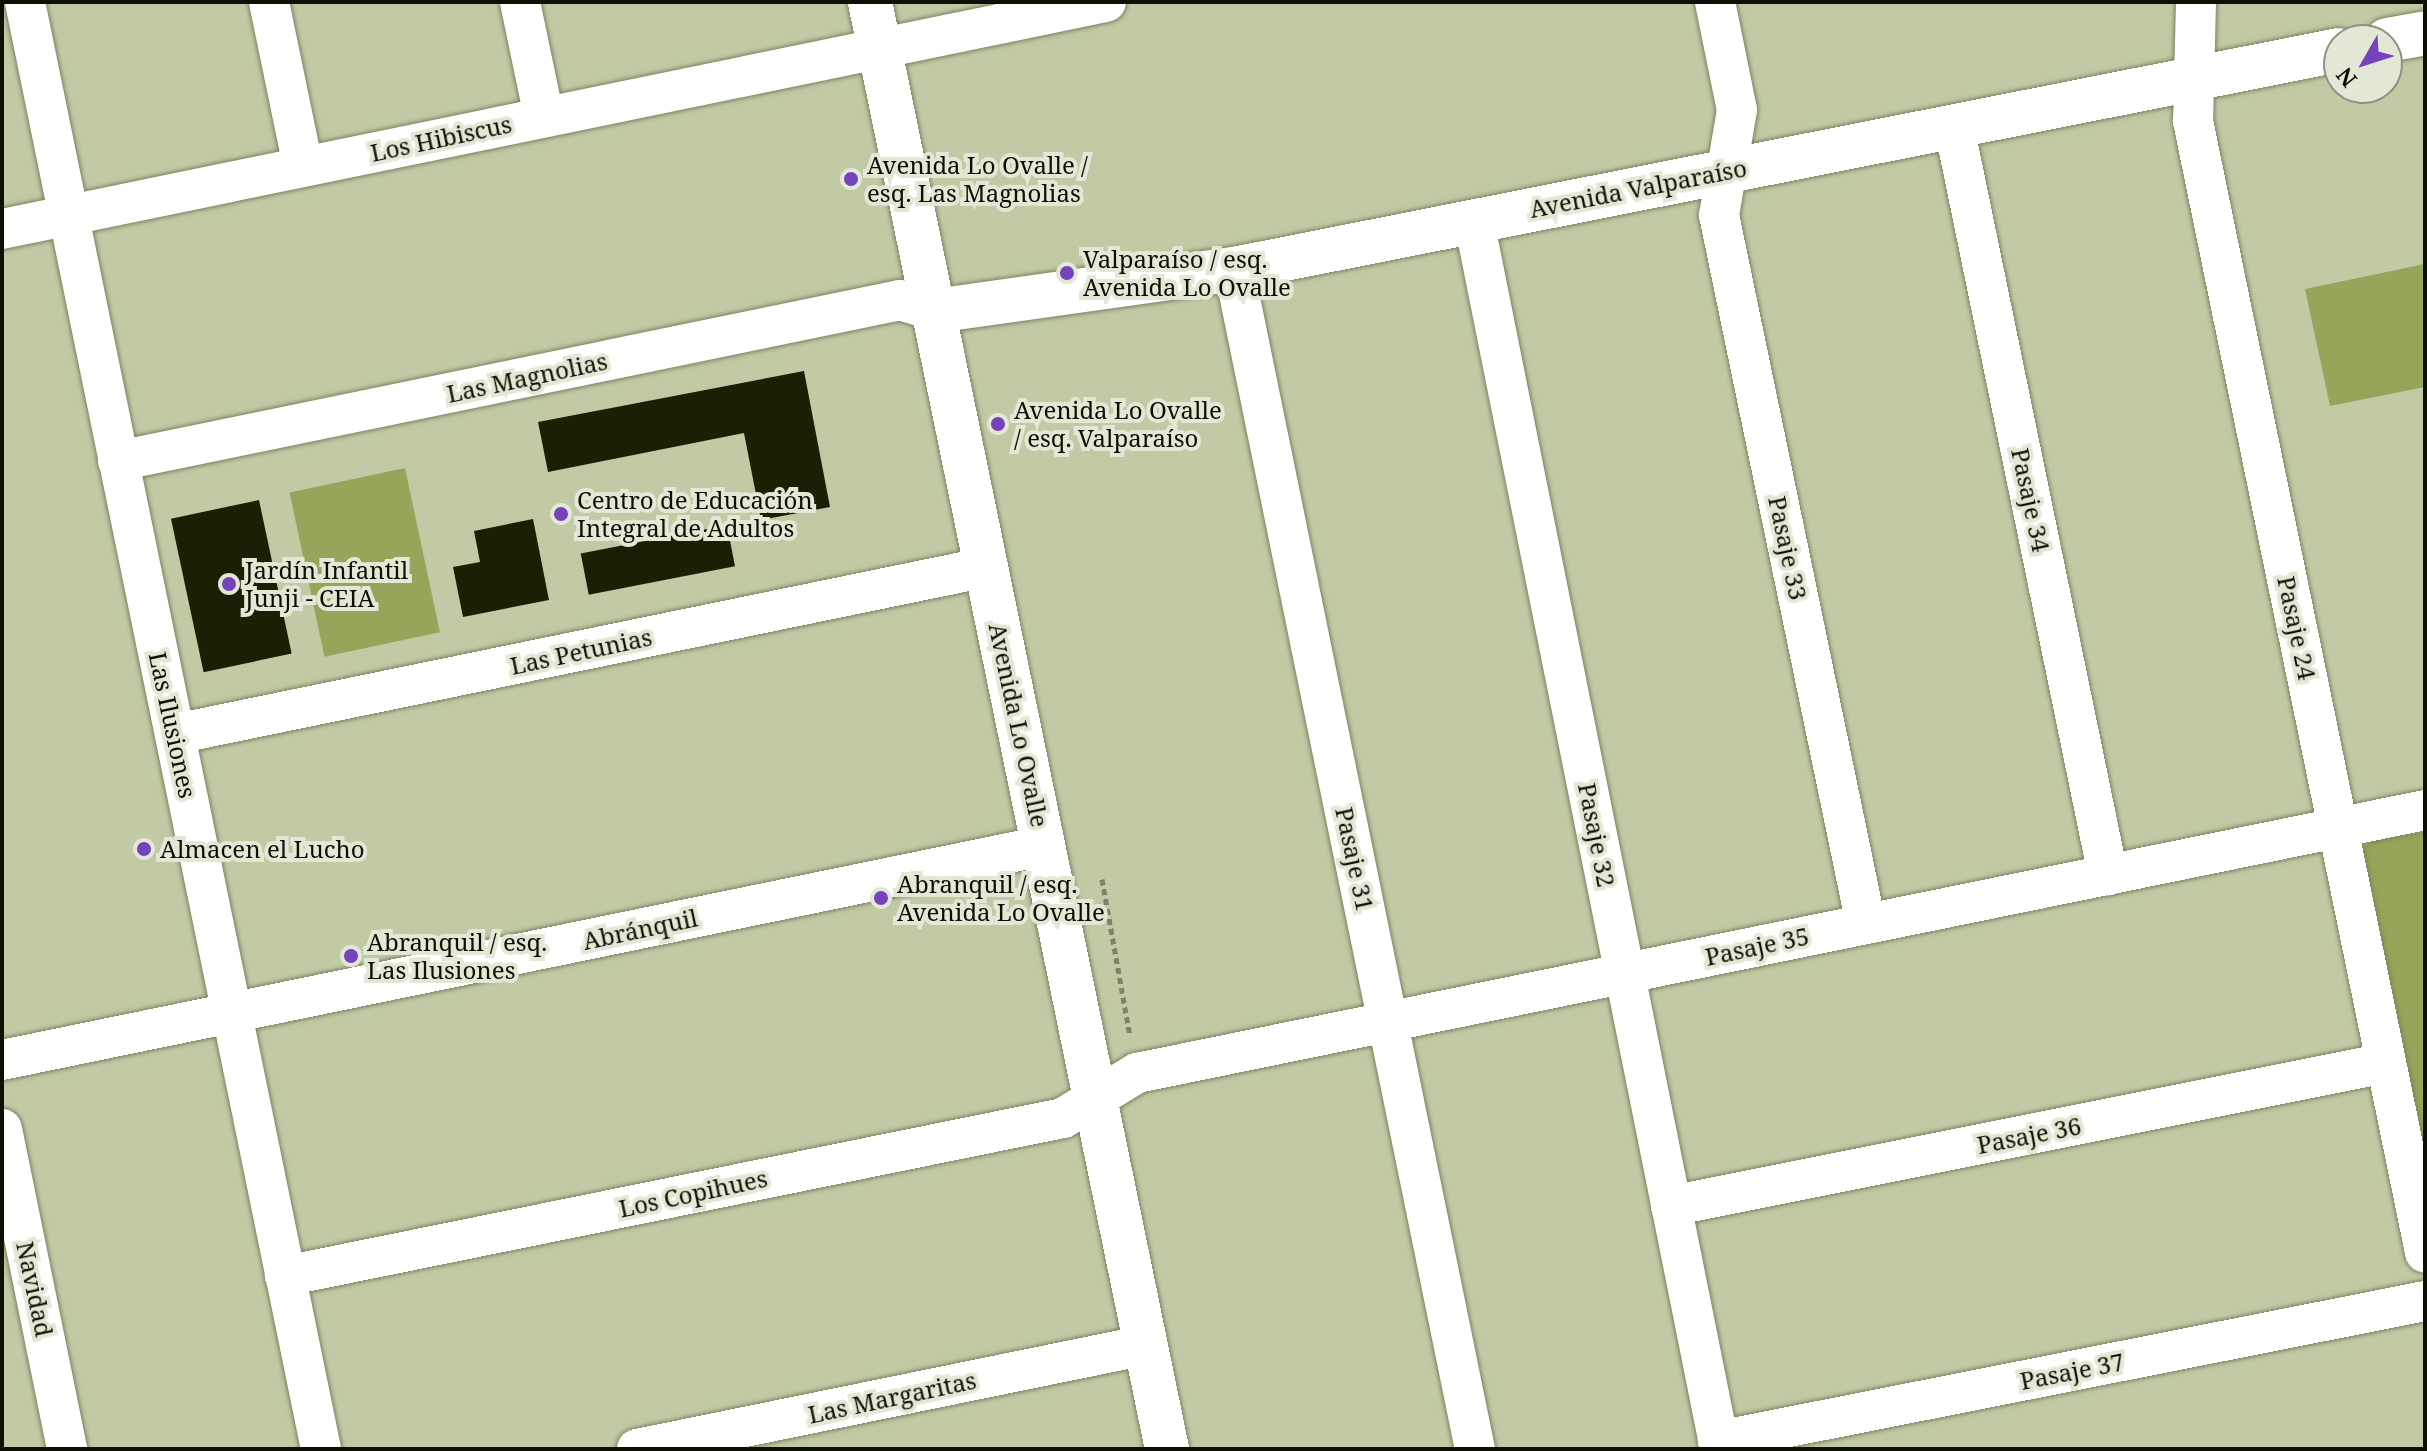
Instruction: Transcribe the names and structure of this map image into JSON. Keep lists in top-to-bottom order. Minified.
{"streets":{"main road":["Avenida Valparaíso","Avenida Lo Ovalle"],"street":["Los Hibiscus","Las Magnolias","Pasaje 34","Pasaje 33","Pasaje 24","Las Petunias","Las Ilusiones","Pasaje 32","Pasaje 31","Abránquil","Pasaje 35","Pasaje 36","Los Copihues","Navidad","Pasaje 37","Las Margaritas"]},"crossings":[["Los Hibiscus","Las Ilusiones"],["Los Hibiscus","Avenida Lo Ovalle"],["Avenida Valparaíso","Las Magnolias"],["Avenida Valparaíso","Pasaje 34"],["Avenida Valparaíso","Pasaje 33"],["Avenida Valparaíso","Pasaje 24"],["Avenida Valparaíso","Avenida Lo Ovalle"],["Avenida Valparaíso","Pasaje 32"],["Avenida Valparaíso","Pasaje 31"],["Las Magnolias","Las Ilusiones"],["Las Magnolias","Avenida Lo Ovalle"],["Pasaje 34","Pasaje 35"],["Pasaje 33","Pasaje 35"],["Pasaje 24","Pasaje 35"],["Pasaje 24","Pasaje 36"],["Las Petunias","Las Ilusiones"],["Las Petunias","Avenida Lo Ovalle"],["Las Ilusiones","Abránquil"],["Las Ilusiones","Los Copihues"],["Avenida Lo Ovalle","Abránquil"],["Avenida Lo Ovalle","Pasaje 35"],["Avenida Lo Ovalle","Los Copihues"],["Avenida Lo Ovalle","Las Margaritas"],["Pasaje 32","Pasaje 35"],["Pasaje 32","Pasaje 36"],["Pasaje 32","Pasaje 37"],["Pasaje 31","Pasaje 35"],["Pasaje 35","Los Copihues"]],"places":["Avenida Lo Ovalle / esq. Las Magnolias","Valparaíso / esq. Avenida Lo Ovalle","Avenida Lo Ovalle / esq. Valparaíso","Centro de Educación Integral de Adultos","Jardín Infantil Junji - CEIA","Almacen el Lucho","Abranquil / esq. Avenida Lo Ovalle","Abranquil / esq. Las Ilusiones"],"north":"bottom left"}
